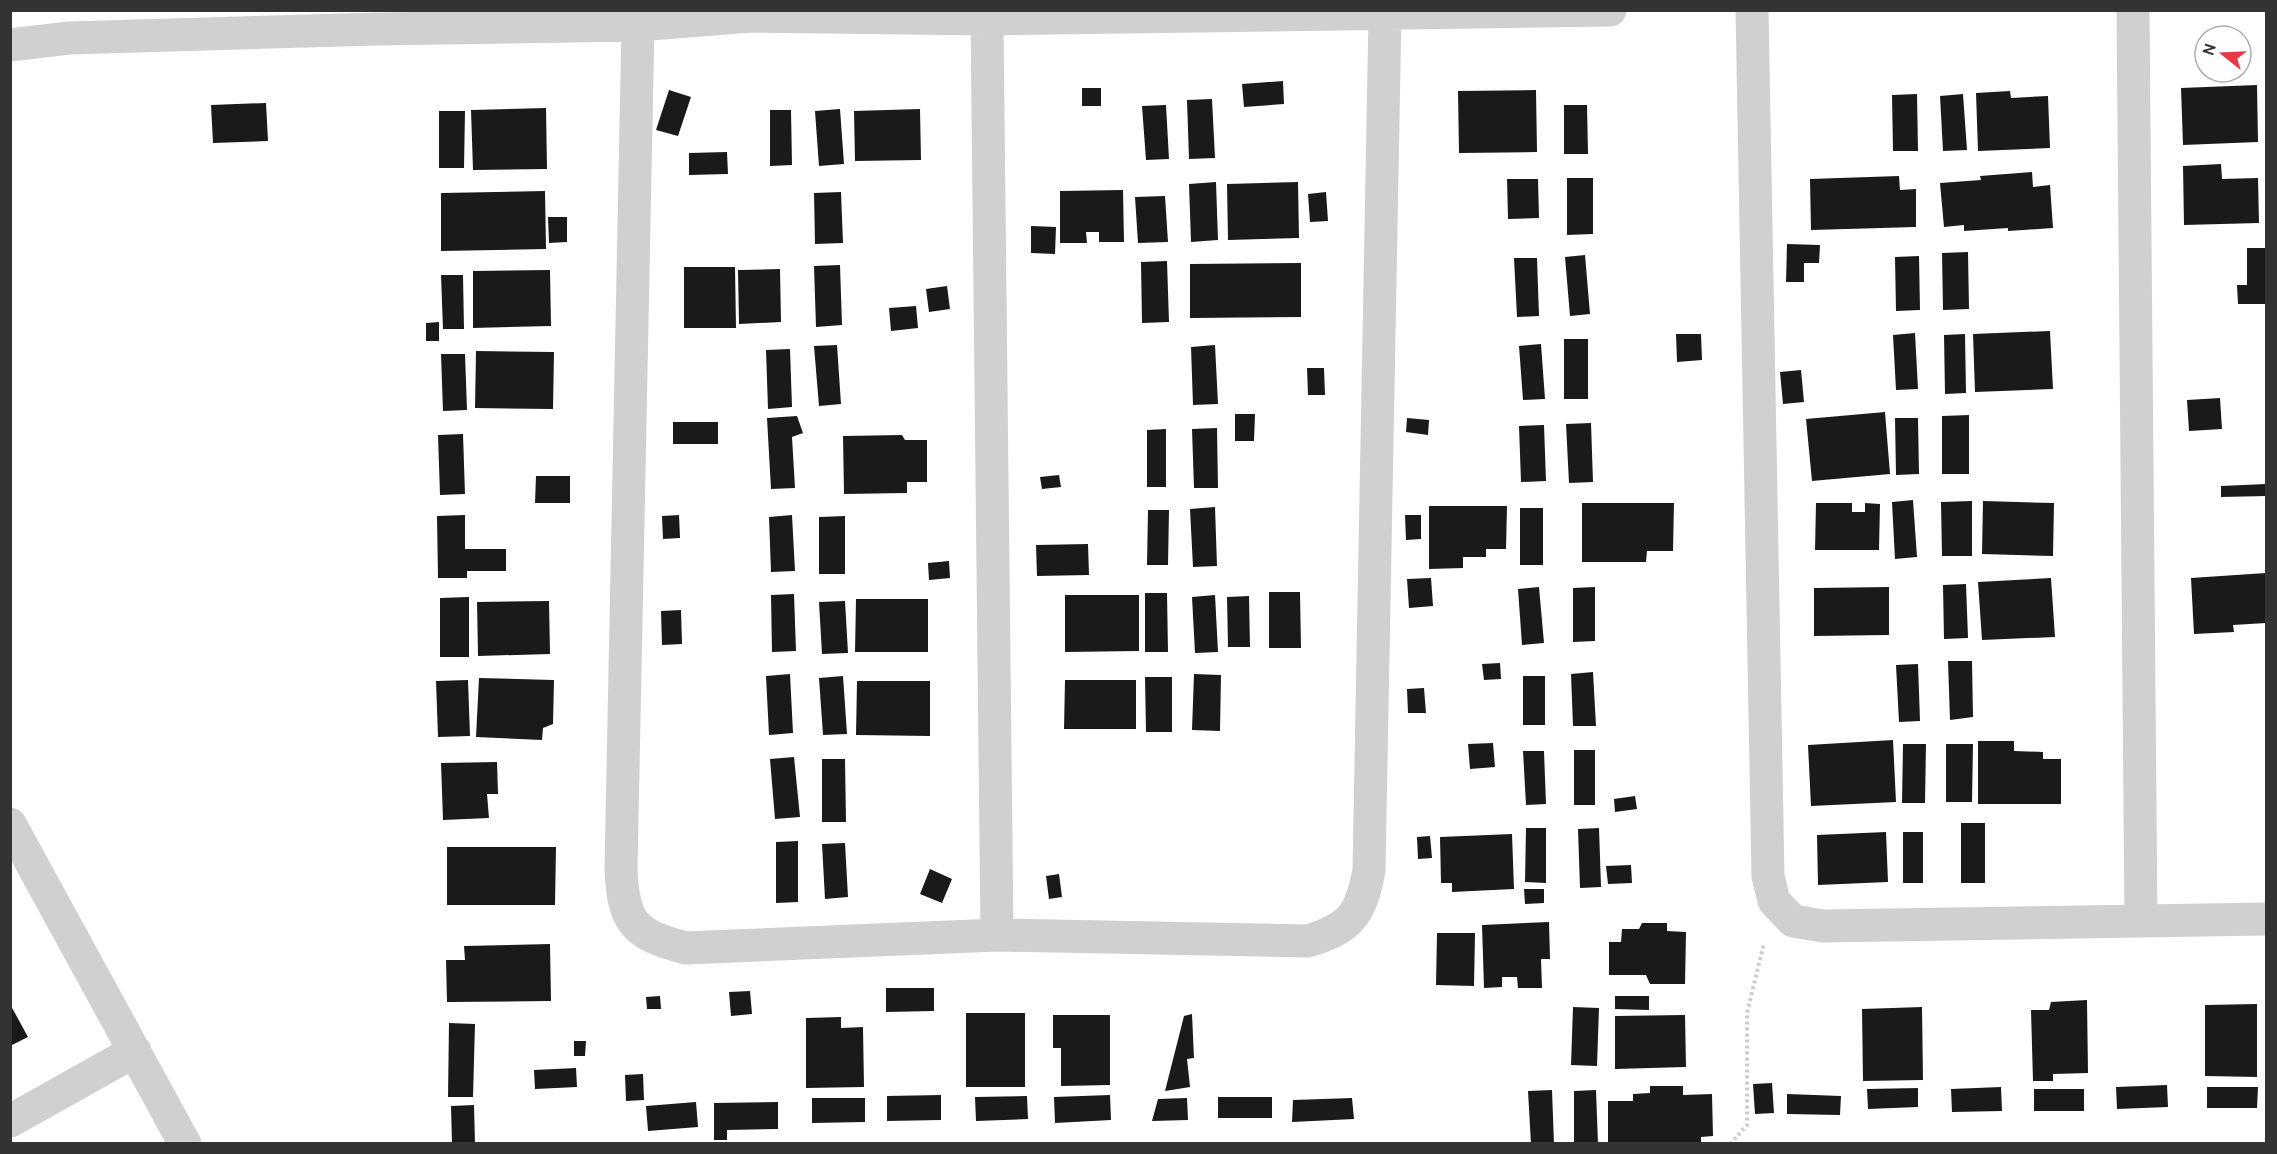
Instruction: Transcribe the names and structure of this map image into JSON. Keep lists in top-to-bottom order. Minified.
{"north":"left"}
